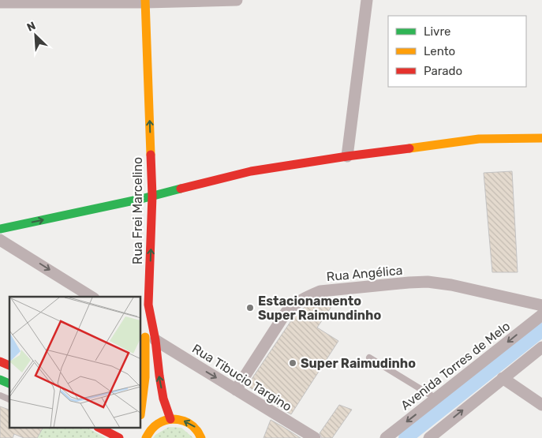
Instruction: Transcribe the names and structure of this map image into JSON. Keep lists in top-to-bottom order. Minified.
{"streets":{"main road":["Rua Frei Marcelino"],"street":["Rua Angélica","Avenida Torres de Melo","Rua Tibucio Targino"]},"crossings":[["Rua Frei Marcelino","Rua Tibucio Targino"],["Rua Angélica","Rua Tibucio Targino"]],"one_way":["Rua Frei Marcelino","Rua Tibucio Targino"],"places":["Estacionamento Super Raimundinho","Super Raimudinho"],"legend":["Livre","Lento","Parado"],"north":"top left"}
